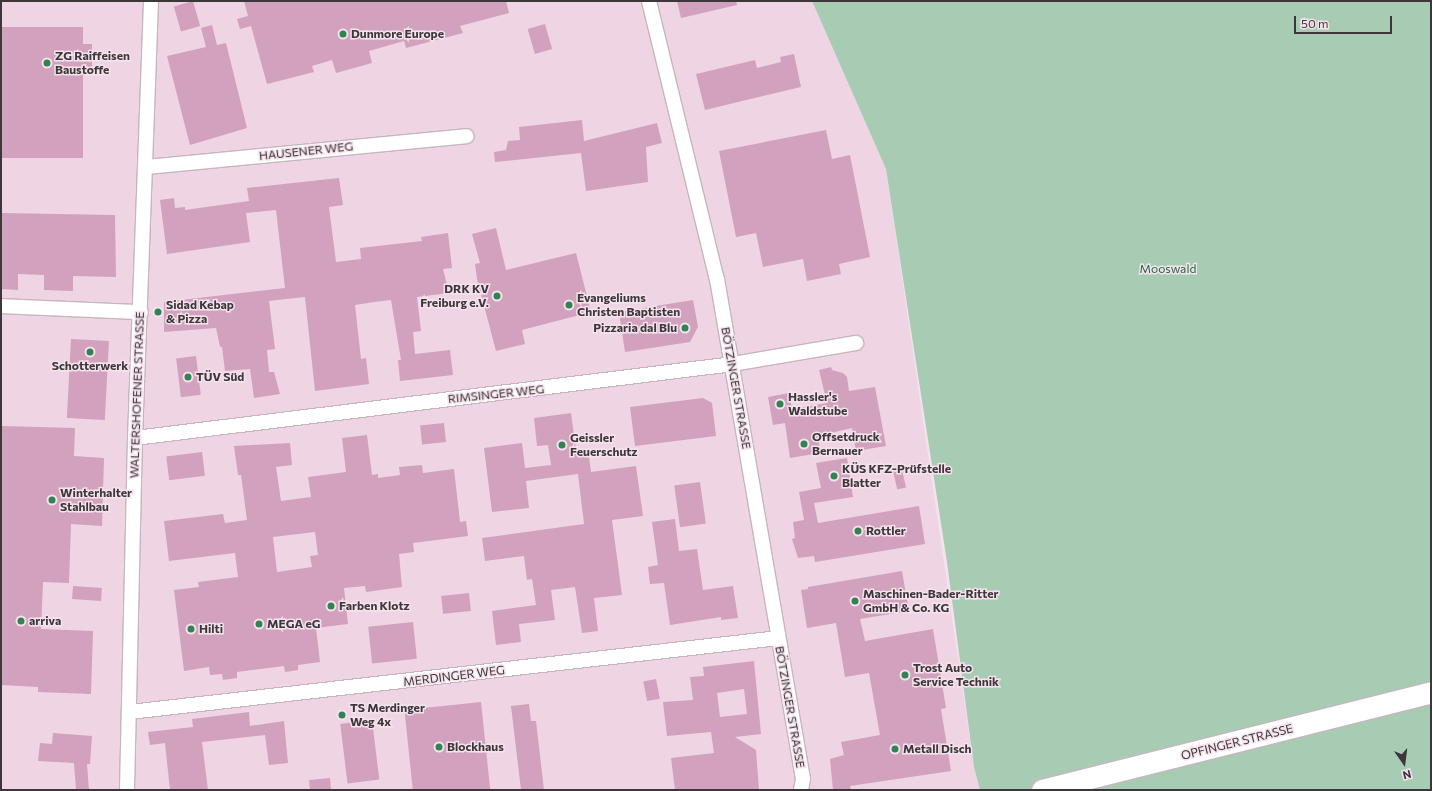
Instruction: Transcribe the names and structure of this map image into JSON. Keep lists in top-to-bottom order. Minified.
{"streets":{"main road":["OPFINGER STRASSE"],"street":["HAUSENER WEG","BÖTZINGER STRASSE","RIMSINGER WEG","WALTERSHOFENER STRASSE","MERDINGER WEG"]},"crossings":[["HAUSENER WEG","WALTERSHOFENER STRASSE"],["BÖTZINGER STRASSE","RIMSINGER WEG"],["BÖTZINGER STRASSE","MERDINGER WEG"],["RIMSINGER WEG","WALTERSHOFENER STRASSE"],["WALTERSHOFENER STRASSE","MERDINGER WEG"]],"parks":["Mooswald"],"places":["Dunmore Europe","ZG Raiffeisen Baustoffe","DRK KV Freiburg e.V.","Evangeliums Christen Baptisten","Sidad Kebap & Pizza","Pizzaria dal Blu","Schotterwerk","TÜV Süd","Hassler's Waldstube","Offsetdruck Bernauer","Geissler Feuerschutz","KÜS KFZ-Prüfstelle Blatter","Winterhalter Stahlbau","Rottler","Maschinen-Bader-Ritter GmbH & Co. KG","Farben Klotz","arriva","MEGA eG","Hilti","Trost Auto Service Technik","TS Merdinger Weg 4x","Blockhaus","Metall Disch"],"scale_bar":"50 m","north":"bottom"}
